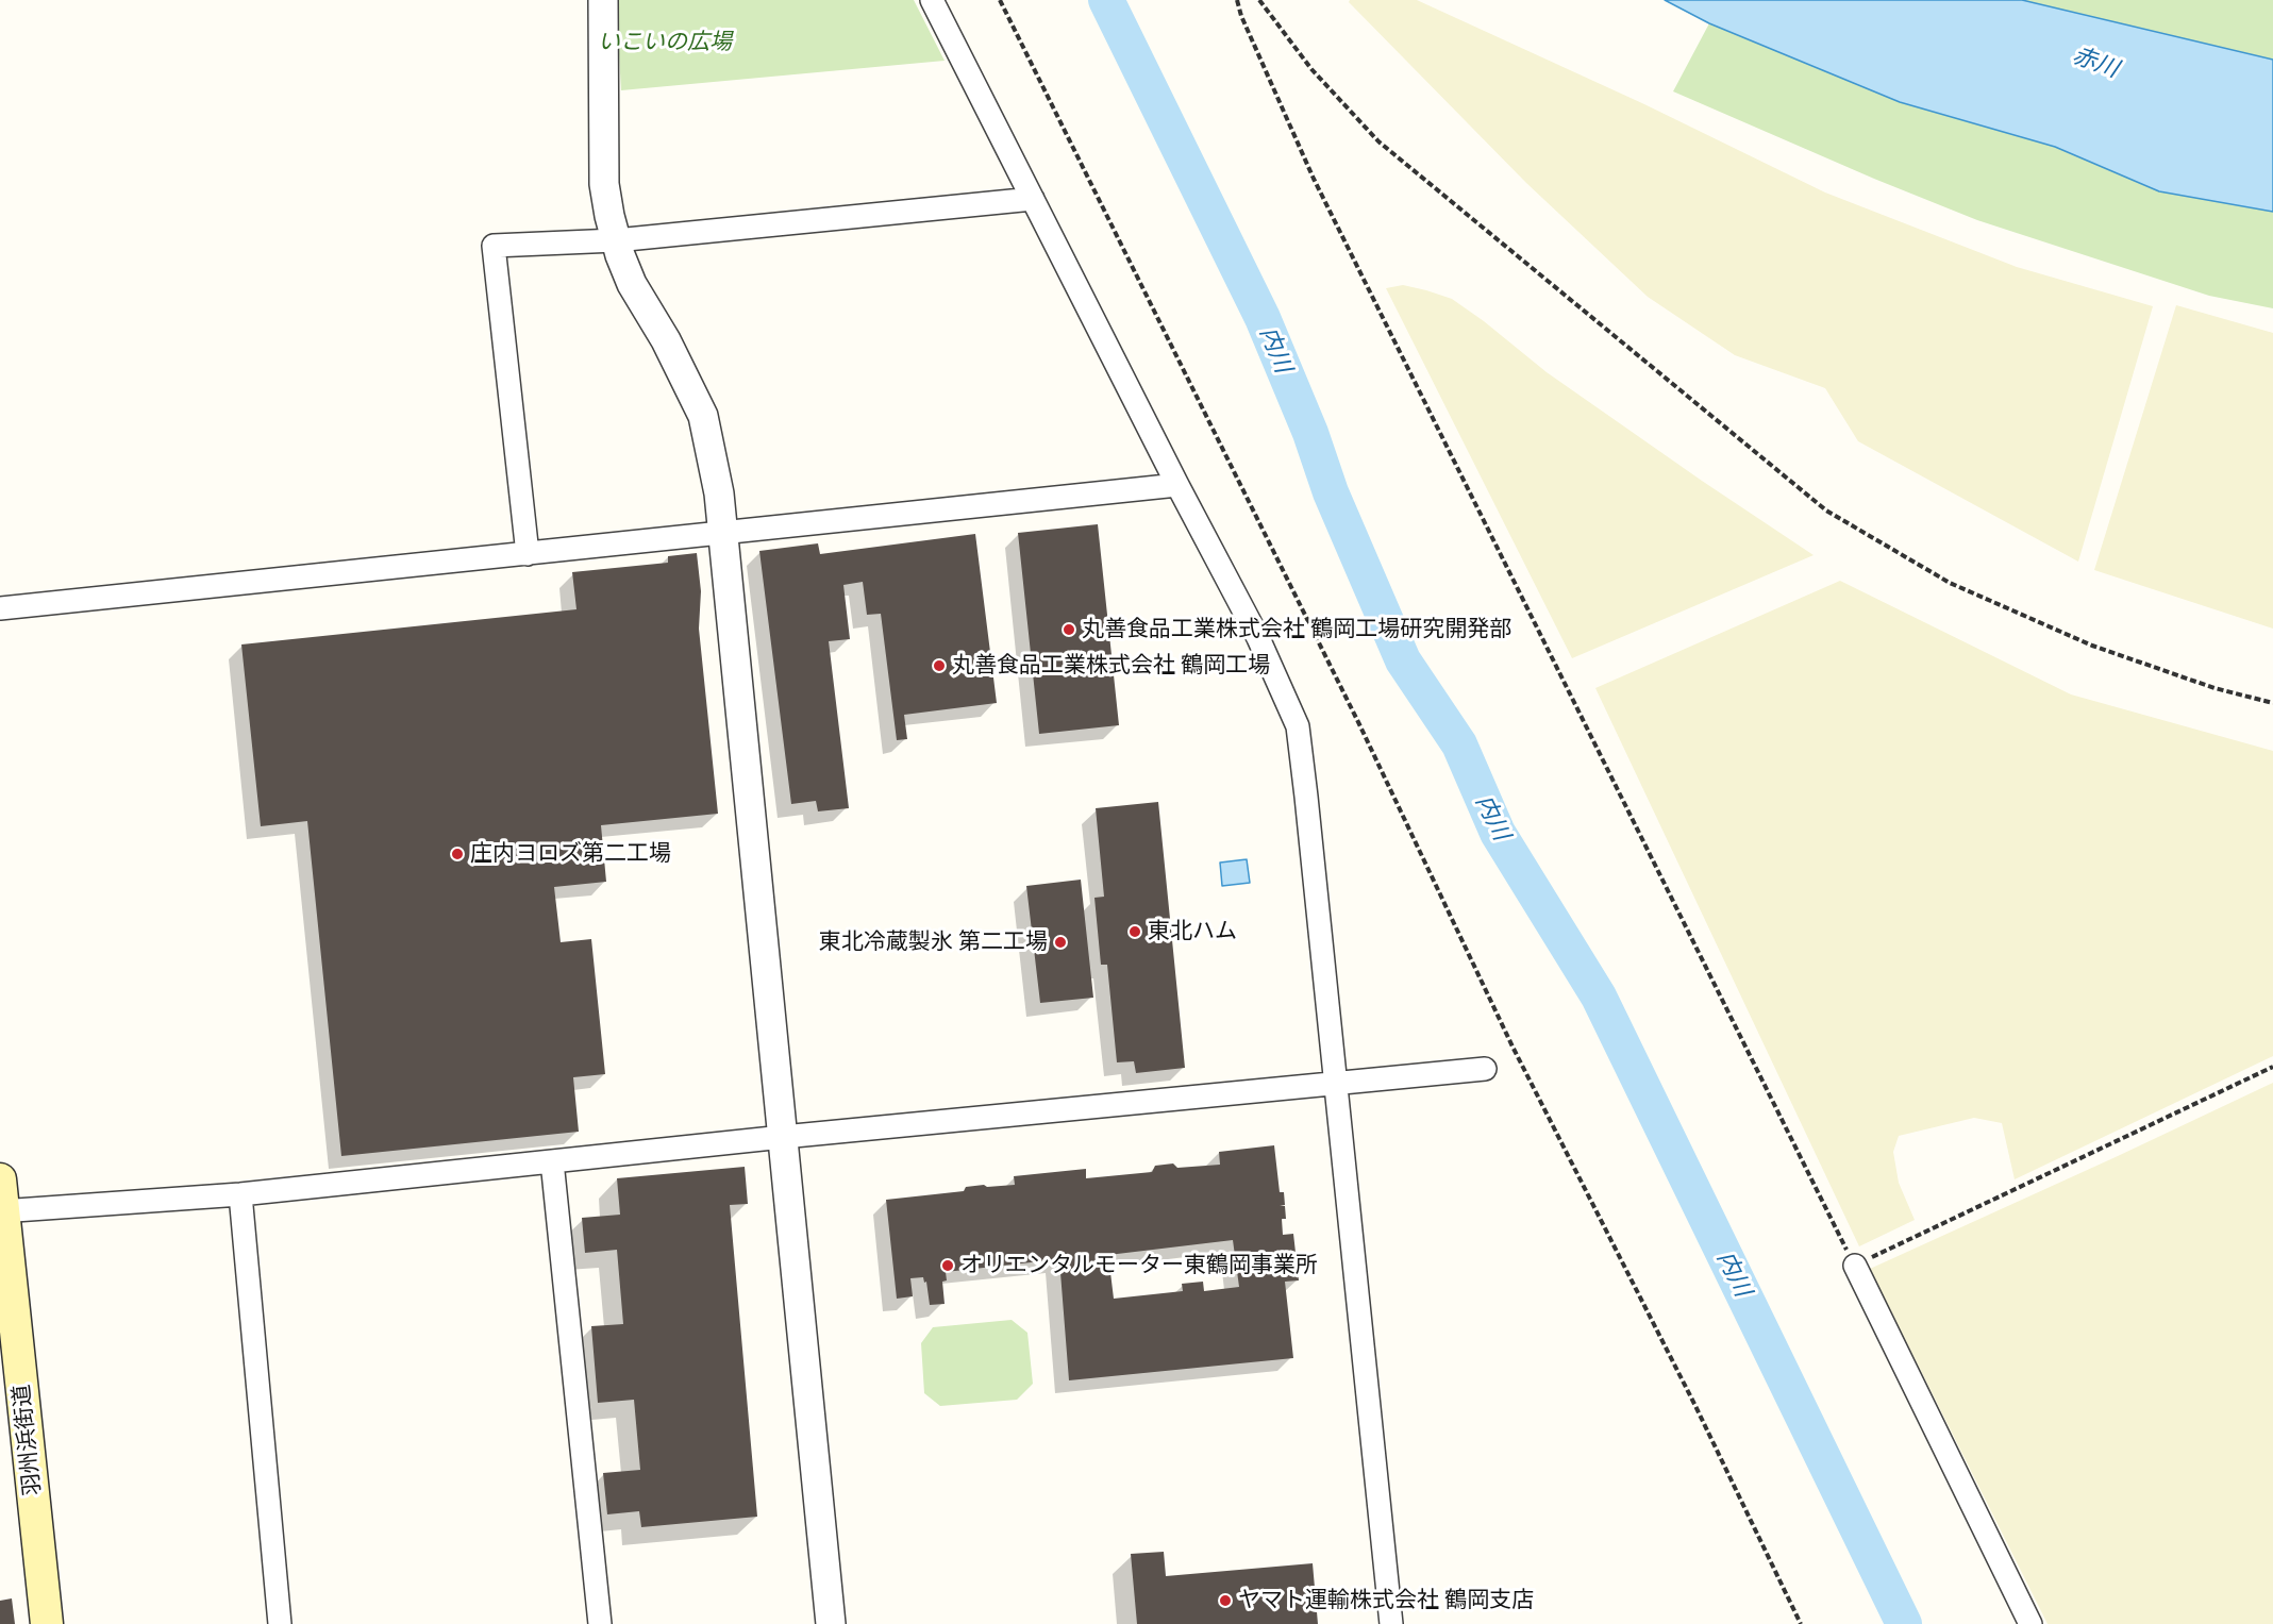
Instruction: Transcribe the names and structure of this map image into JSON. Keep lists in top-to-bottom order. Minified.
{"streets":{"main road":["羽州浜街道"]},"water":["赤川","内川"],"parks":["いこいの広場"],"places":["丸善食品工業株式会社 鶴岡工場研究開発部","丸善食品工業株式会社 鶴岡工場","庄内ヨロズ第二工場","東北ハム","東北冷蔵製氷 第二工場","オリエンタルモーター東鶴岡事業所","ヤマト運輸株式会社 鶴岡支店"]}
